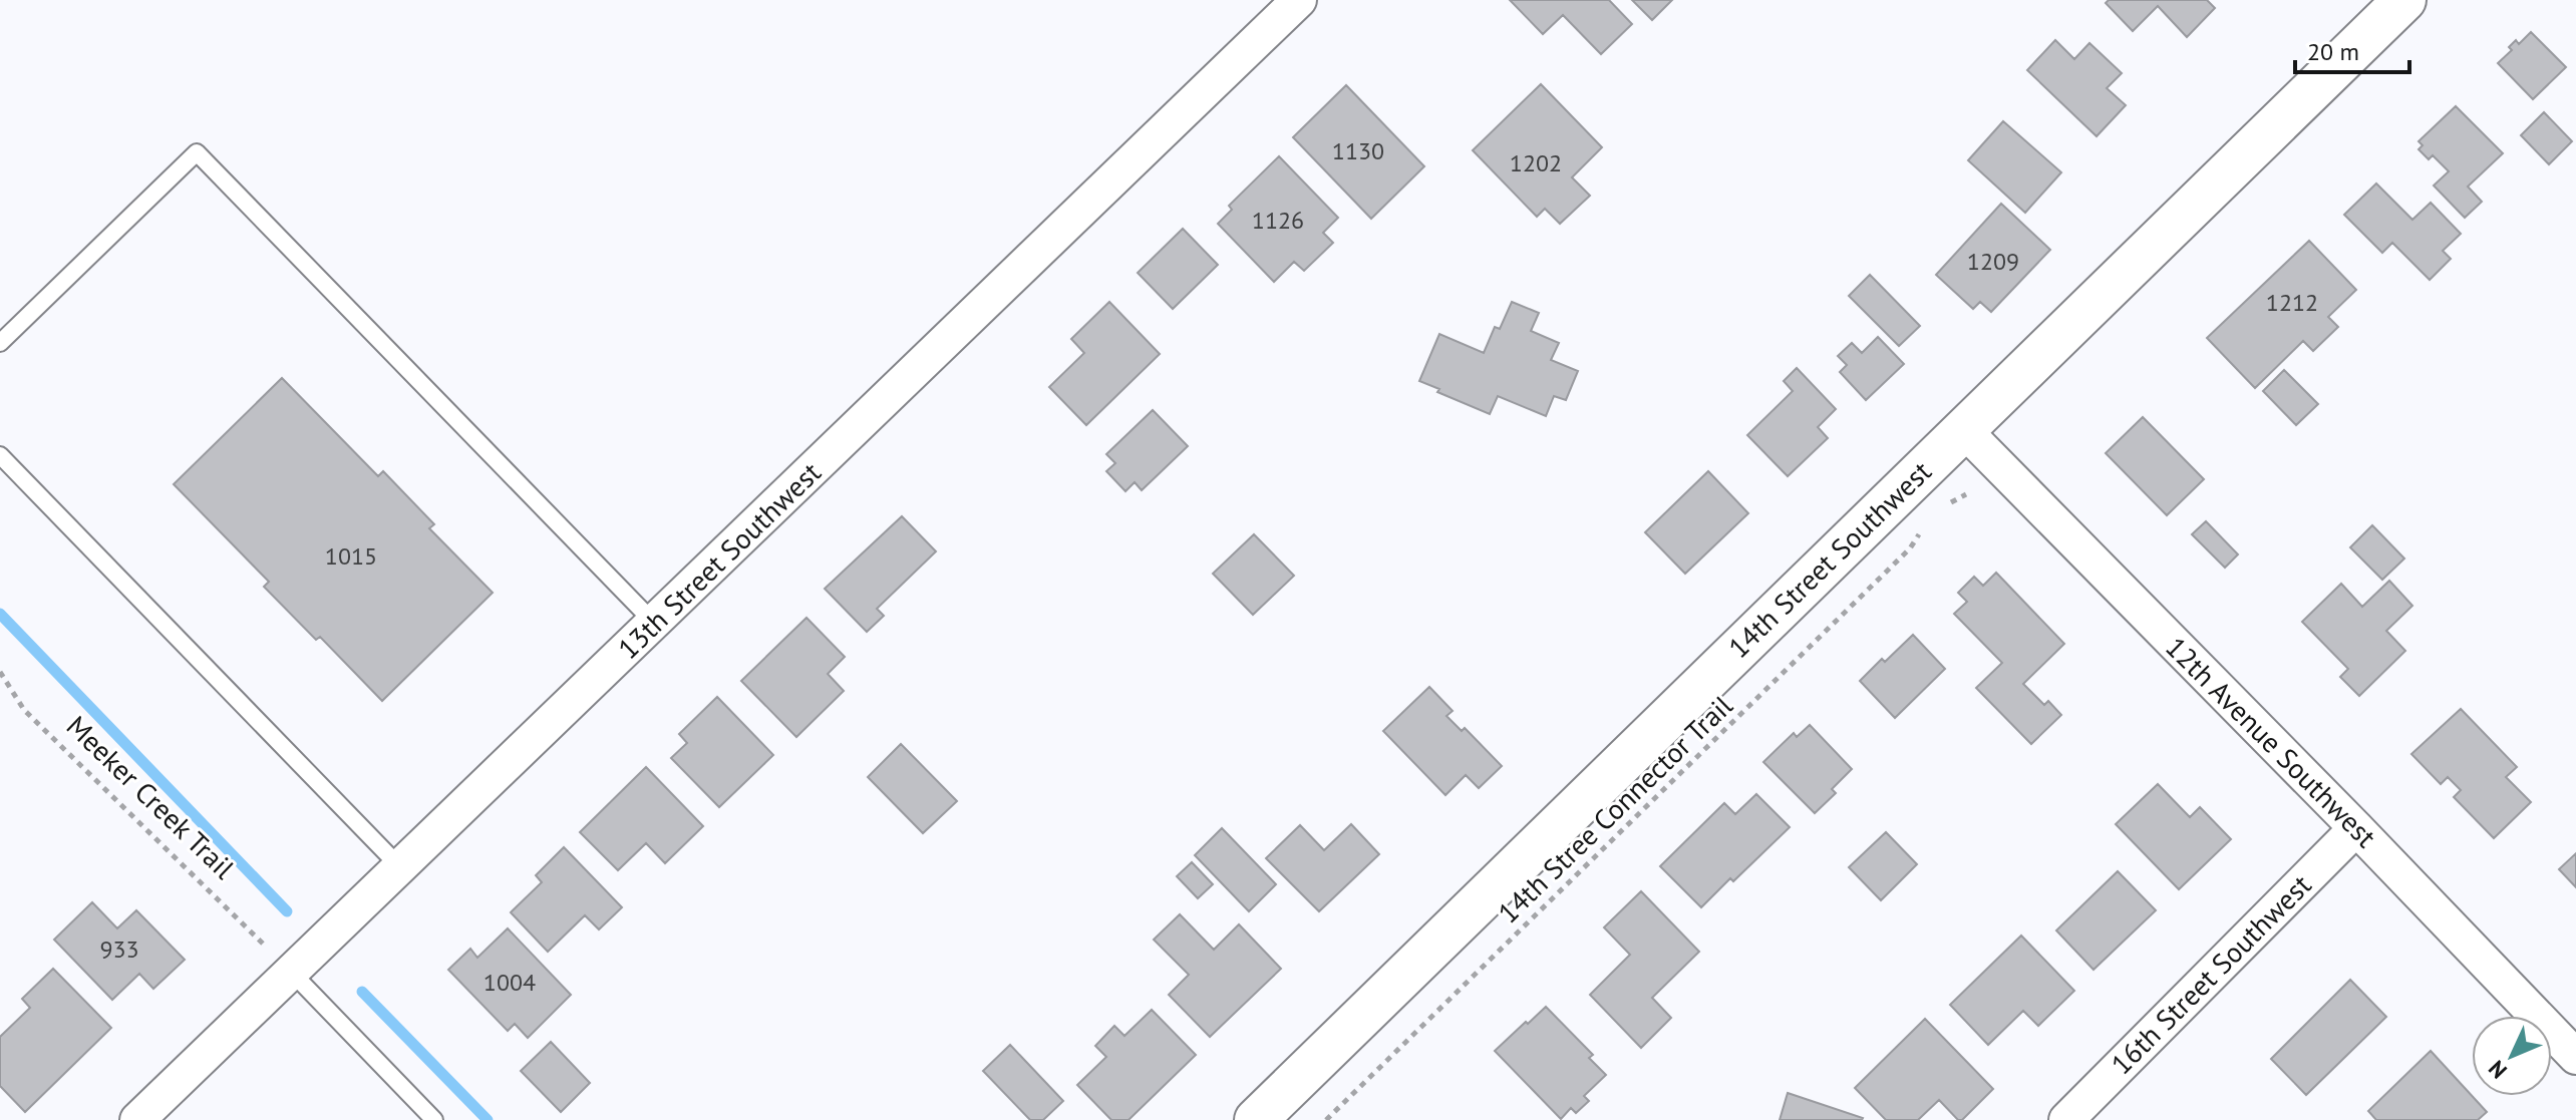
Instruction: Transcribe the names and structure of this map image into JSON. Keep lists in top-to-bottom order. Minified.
{"streets":{"street":["14th Street Southwest","13th Street Southwest","12th Avenue Southwest","16th Street Southwest"],"path":["Meeker Creek Trail","14th Stree Connector Trail"]},"crossings":[["14th Street Southwest","12th Avenue Southwest"],["13th Street Southwest","Meeker Creek Trail"],["12th Avenue Southwest","16th Street Southwest"]],"house_numbers":["1130","1202","1126","1209","1212","1015","933","1004"],"scale_bar":"20 m","north":"bottom left"}
